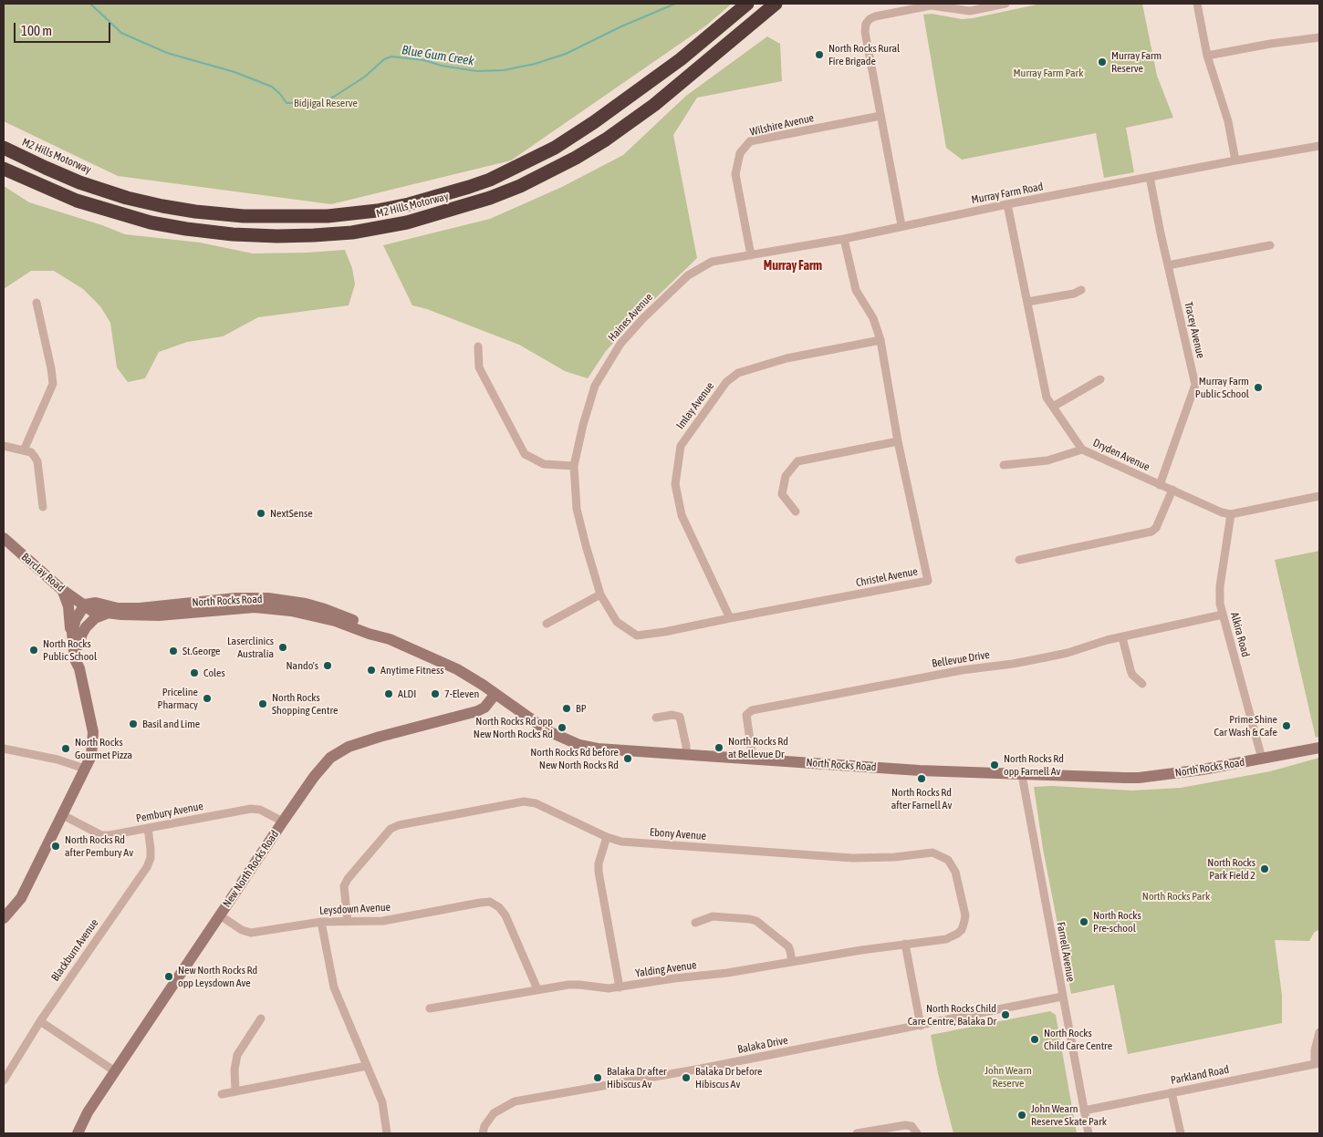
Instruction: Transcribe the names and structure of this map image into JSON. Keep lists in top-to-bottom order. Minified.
{"streets":{"highway":["M2 Hills Motorway"],"main road":["Barclay Road","North Rocks Road","New North Rocks Road"],"street":["Wilshire Avenue","Murray Farm Road","Haines Avenue","Tracey Avenue","Imlay Avenue","Dryden Avenue","Christel Avenue","Alkira Road","Bellevue Drive","Pembury Avenue","Ebony Avenue","Leysdown Avenue","Blackburn Avenue","Farnell Avenue","Yalding Avenue","Balaka Drive","Parkland Road"]},"crossings":[["Wilshire Avenue","Haines Avenue"],["Murray Farm Road","Haines Avenue"],["Murray Farm Road","Tracey Avenue"],["Murray Farm Road","Dryden Avenue"],["Haines Avenue","Christel Avenue"],["Tracey Avenue","Dryden Avenue"],["Imlay Avenue","Christel Avenue"],["Dryden Avenue","Alkira Road"],["Barclay Road","North Rocks Road"],["North Rocks Road","Alkira Road"],["North Rocks Road","Bellevue Drive"],["North Rocks Road","New North Rocks Road"],["North Rocks Road","Farnell Avenue"],["Alkira Road","Bellevue Drive"],["Pembury Avenue","New North Rocks Road"],["Pembury Avenue","Blackburn Avenue"],["Ebony Avenue","Leysdown Avenue"],["Ebony Avenue","Yalding Avenue"],["New North Rocks Road","Leysdown Avenue"],["Leysdown Avenue","Yalding Avenue"],["Farnell Avenue","Balaka Drive"],["Farnell Avenue","Parkland Road"]],"districts":["Murray Farm"],"water":["Blue Gum Creek"],"parks":["Murray Farm Park","Bidjigal Reserve","North Rocks Park","John Wearn Reserve"],"places":["North Rocks Rural Fire Brigade","Murray Farm Reserve","Murray Farm Public School","NextSense","Laserclinics Australia","North Rocks Public School","St.George","Nando's","Anytime Fitness","Coles","ALDI","7-Eleven","Priceline Pharmacy","North Rocks Shopping Centre","BP","Basil and Lime","Prime Shine Car Wash & Cafe","North Rocks Rd opp New North Rocks Rd","North Rocks Rd at Bellevue Dr","North Rocks Gourmet Pizza","North Rocks Rd before New North Rocks Rd","North Rocks Rd opp Farnell Av","North Rocks Rd after Farnell Av","North Rocks Rd after Pembury Av","North Rocks Park Field 2","North Rocks Pre-school","New North Rocks Rd opp Leysdown Ave","North Rocks Child Care Centre, Balaka Dr","North Rocks Child Care Centre","Balaka Dr after Hibiscus Av","Balaka Dr before Hibiscus Av","John Wearn Reserve Skate Park"],"scale_bar":"100 m"}
